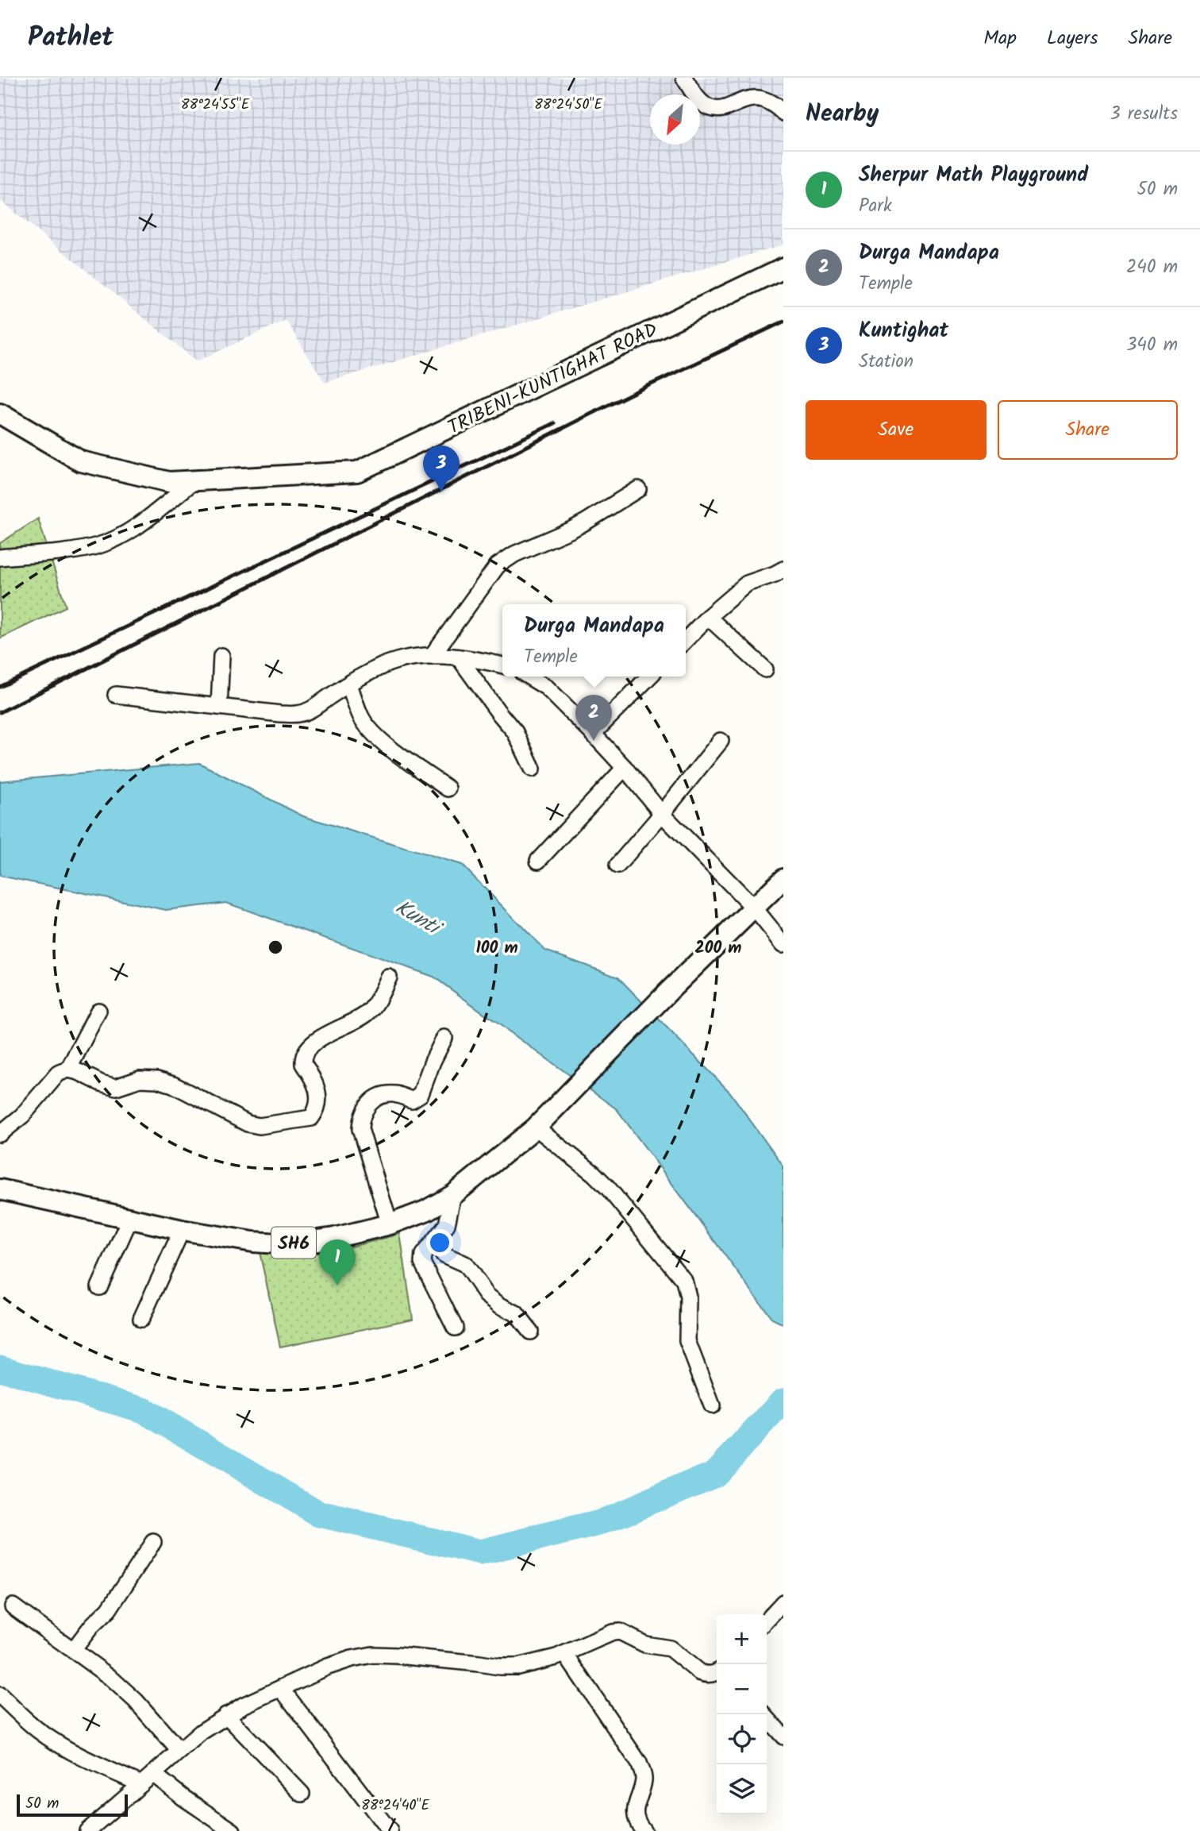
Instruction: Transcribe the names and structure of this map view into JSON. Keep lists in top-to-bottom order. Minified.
{"streets":{"main road":["TRIBENI-KUNTIGHAT ROAD","SH6"]},"water":["Kunti"],"scale_bar":"50 m","north":"bottom left","page":{"header":"Pathlet","nav":["Map","Layers","Share"],"heading":["Nearby","3 results"],"list":[{"mark":"1","name":"Sherpur Math Playground","note":"Park","value":"50 m"},{"mark":"2","name":"Durga Mandapa","note":"Temple","value":"240 m"},{"mark":"3","name":"Kuntighat","note":"Station","value":"340 m"}],"buttons":["Save","Share"],"pins":["3","2","1"],"popup":["Durga Mandapa","Temple"],"map_buttons":["+","−"],"scale":"50 m"},"coordinates":["88°24'55\"E","88°24'50\"E","88°24'40\"E"],"rings":["100 m","200 m"]}
